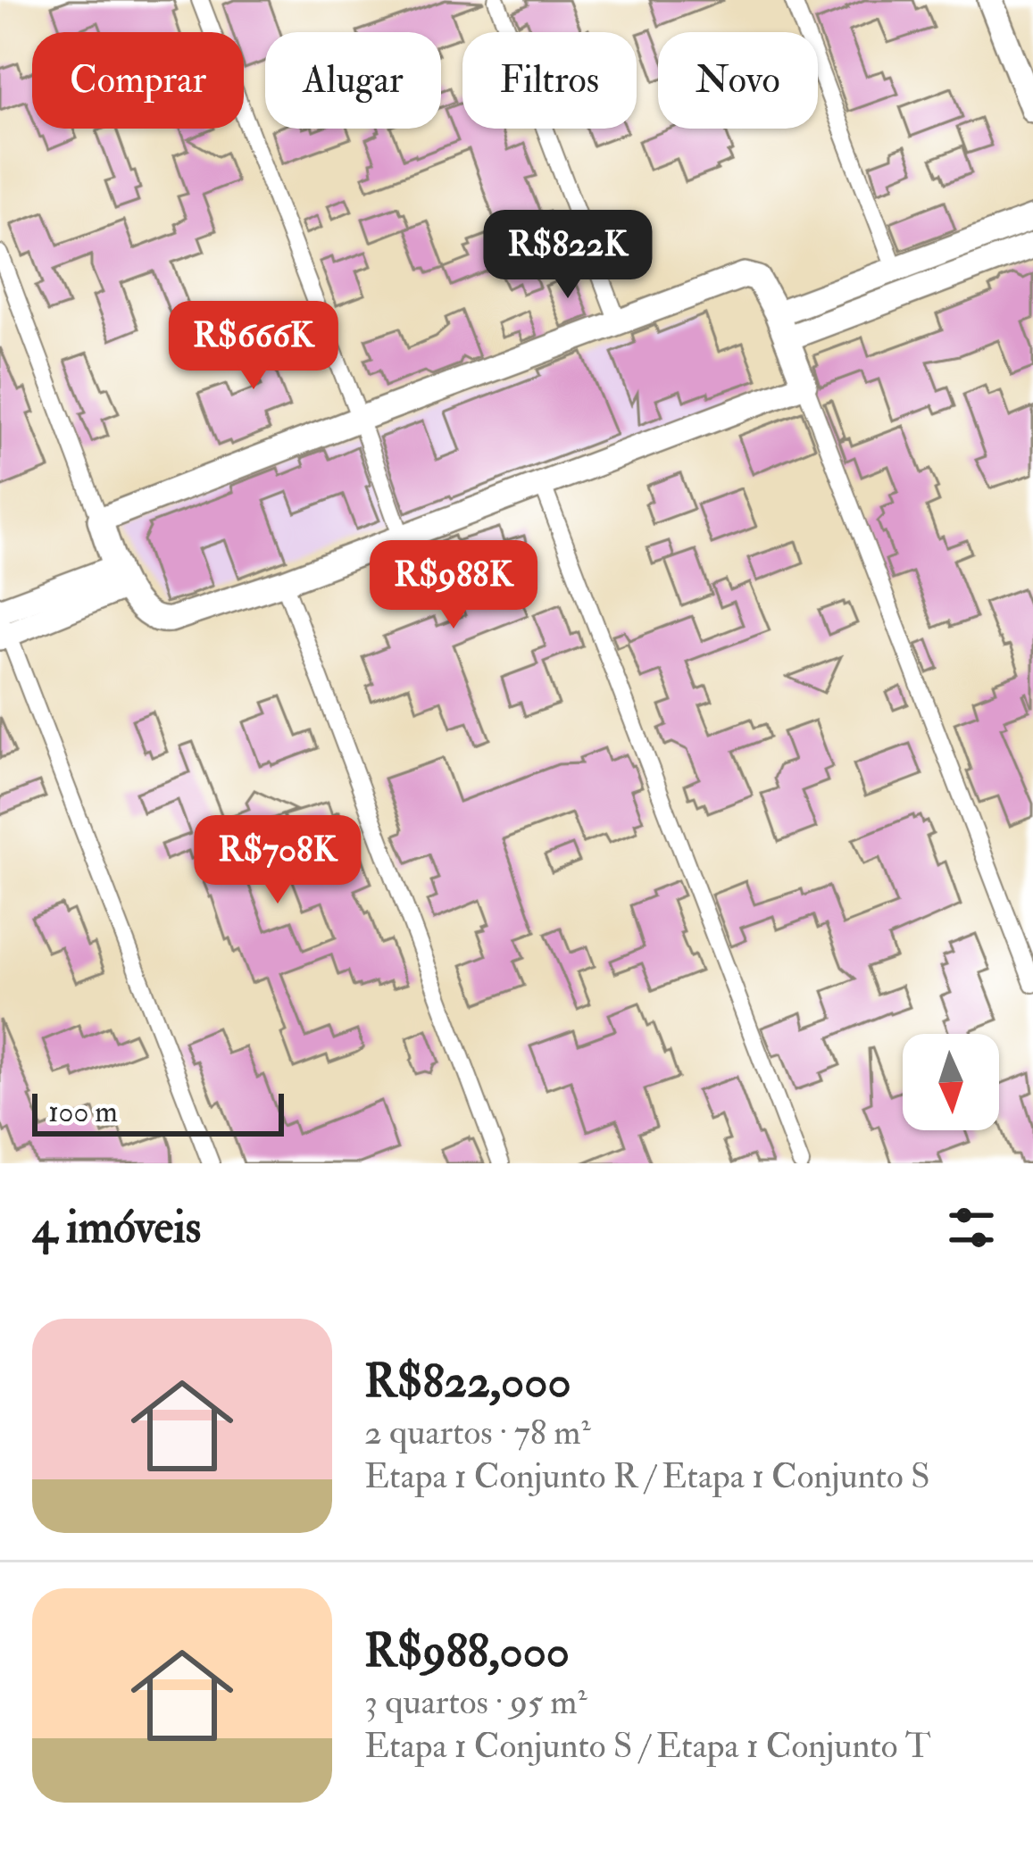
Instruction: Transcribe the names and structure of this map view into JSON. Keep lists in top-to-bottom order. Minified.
{"scale_bar":"100 m","north":"bottom","page":{"chip":["Comprar","Alugar","Filtros","Novo"],"price":["R$822K","R$666K","R$988K","R$708K"],"scale":"100 m","heading":"4 imóveis","list":[{"name":"R$822,000","note":"2 quartos · 78 m² · Etapa 1 Conjunto R / Etapa 1 Conjunto S"},{"name":"R$988,000","note":"3 quartos · 95 m² · Etapa 1 Conjunto S / Etapa 1 Conjunto T"}]}}
